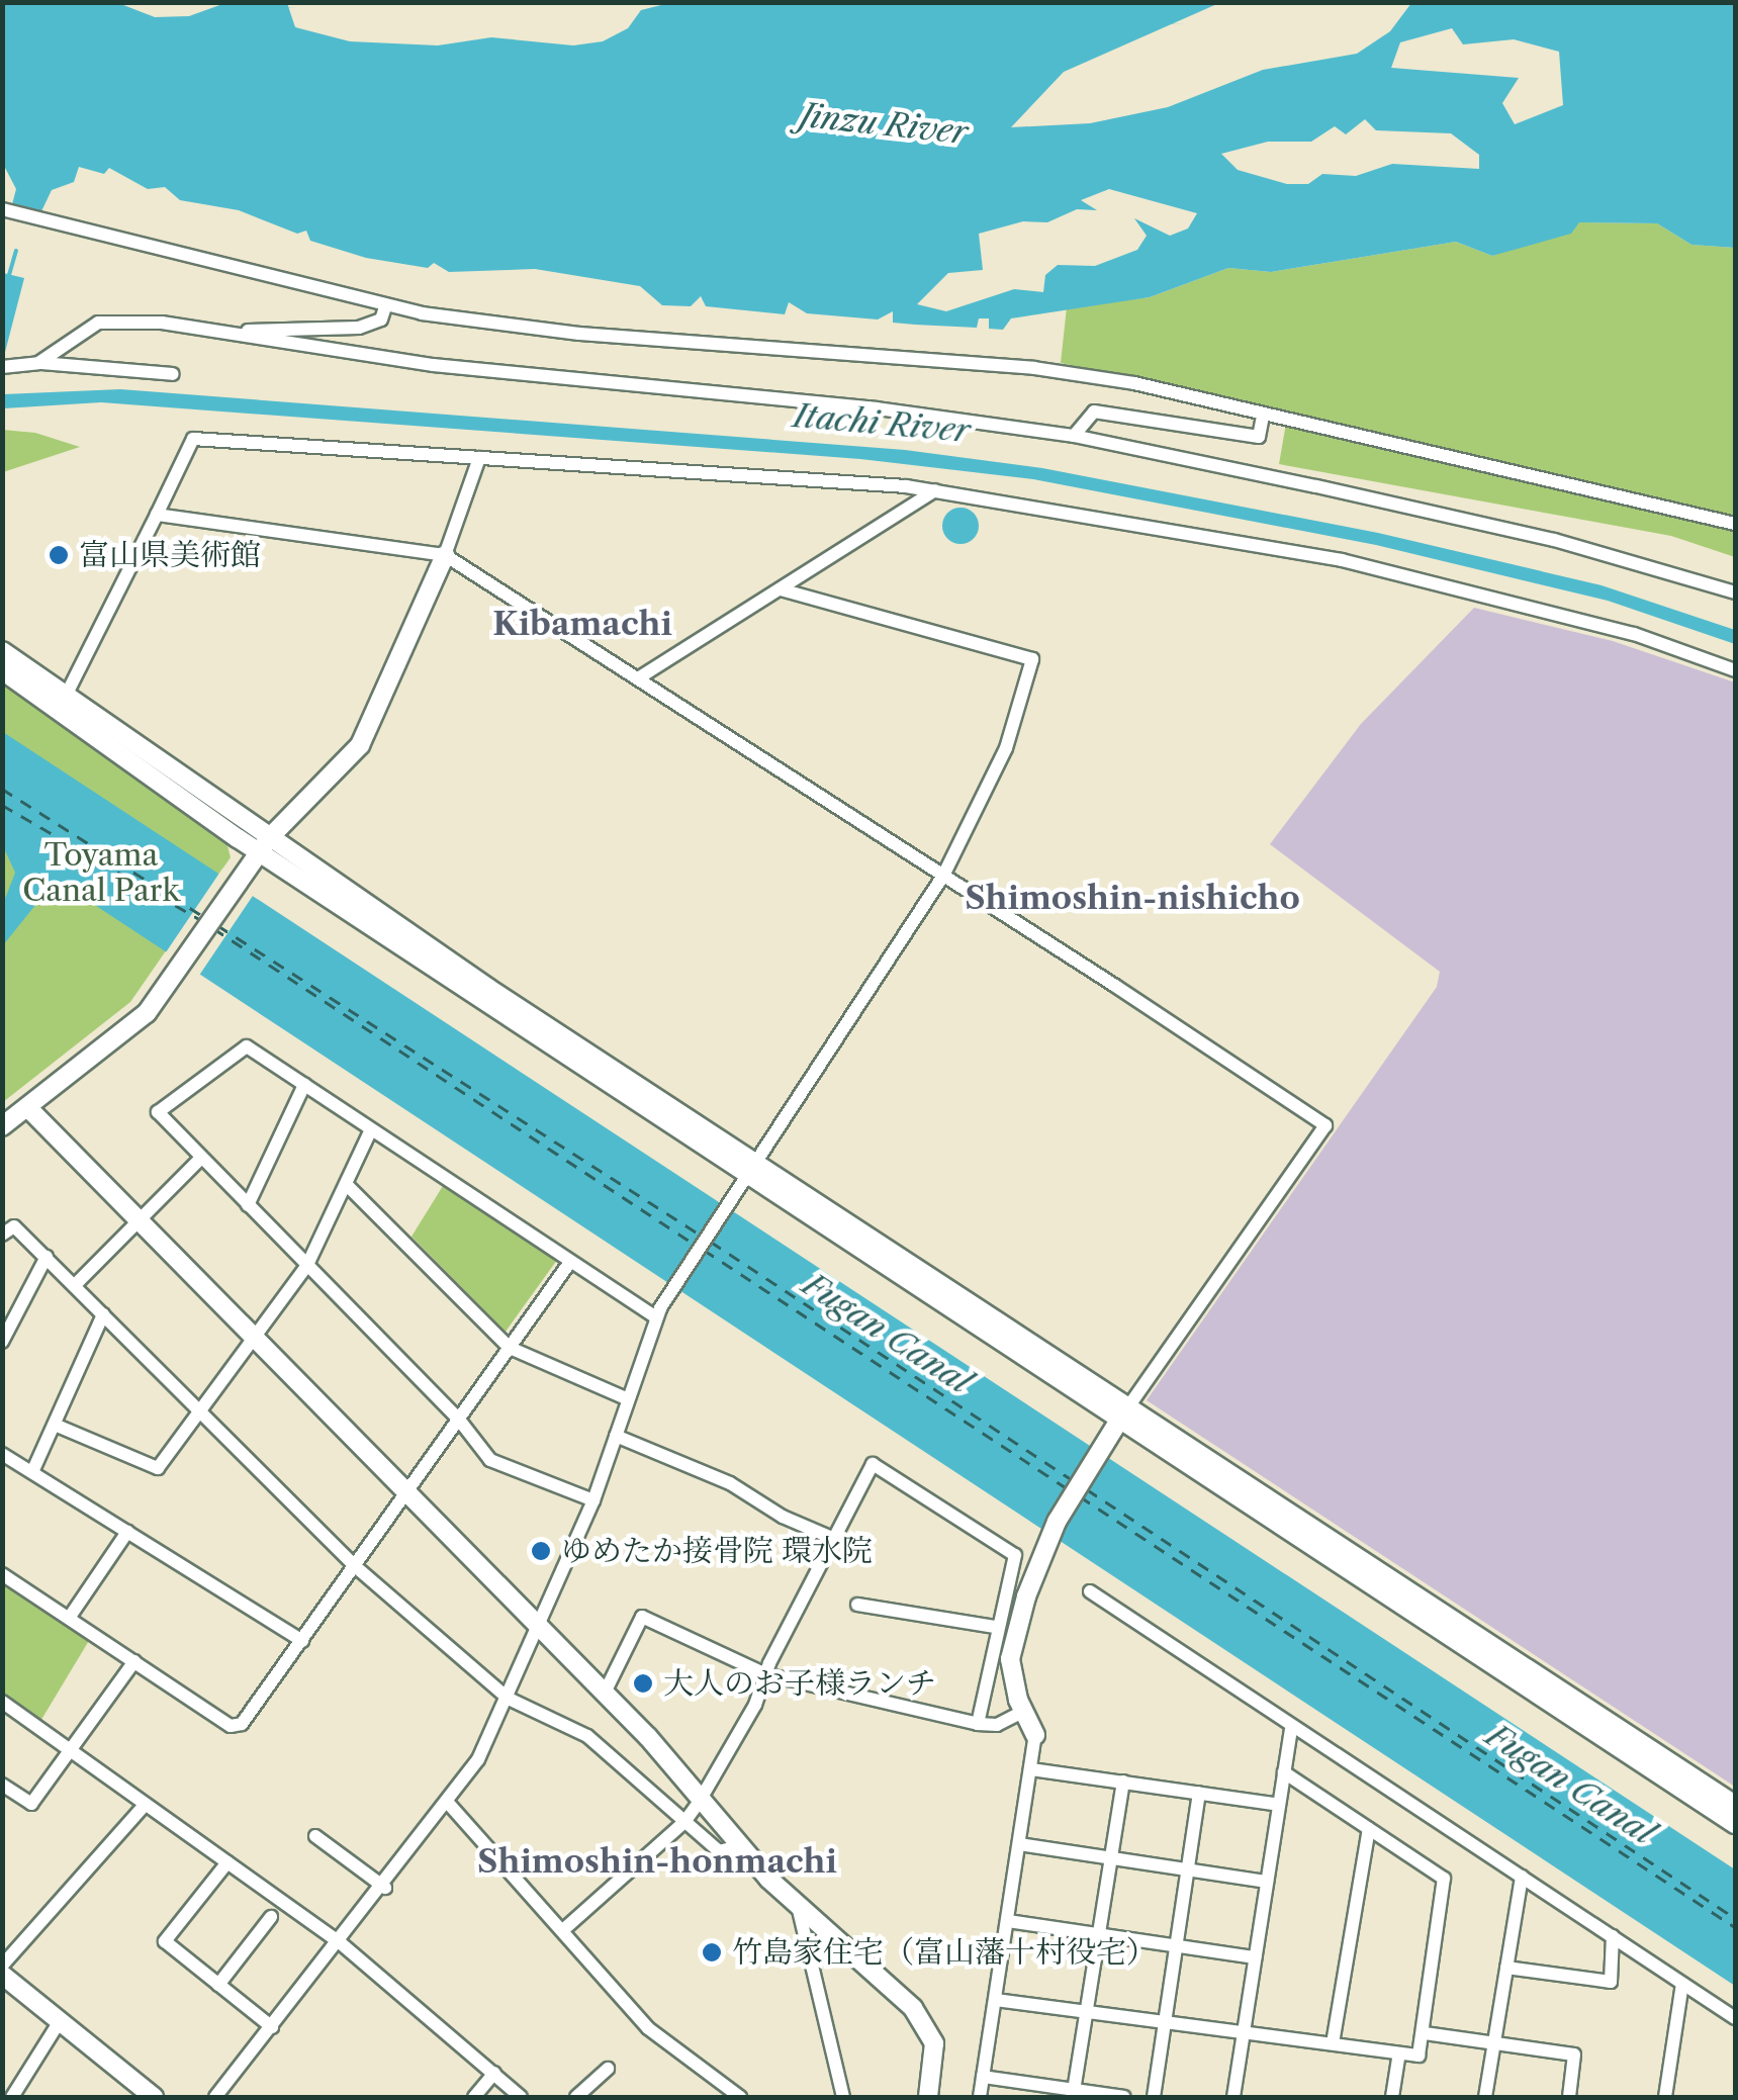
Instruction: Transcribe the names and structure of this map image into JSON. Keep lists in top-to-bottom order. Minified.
{"districts":["Kibamachi","Shimoshin-nishicho","Shimoshin-honmachi"],"water":["Jinzu River","Itachi River","Fugan Canal"],"parks":["Toyama Canal Park"],"places":["富山県美術館","ゆめたか接骨院 環水院","大人のお子様ランチ","竹島家住宅（富山藩十村役宅）"]}
